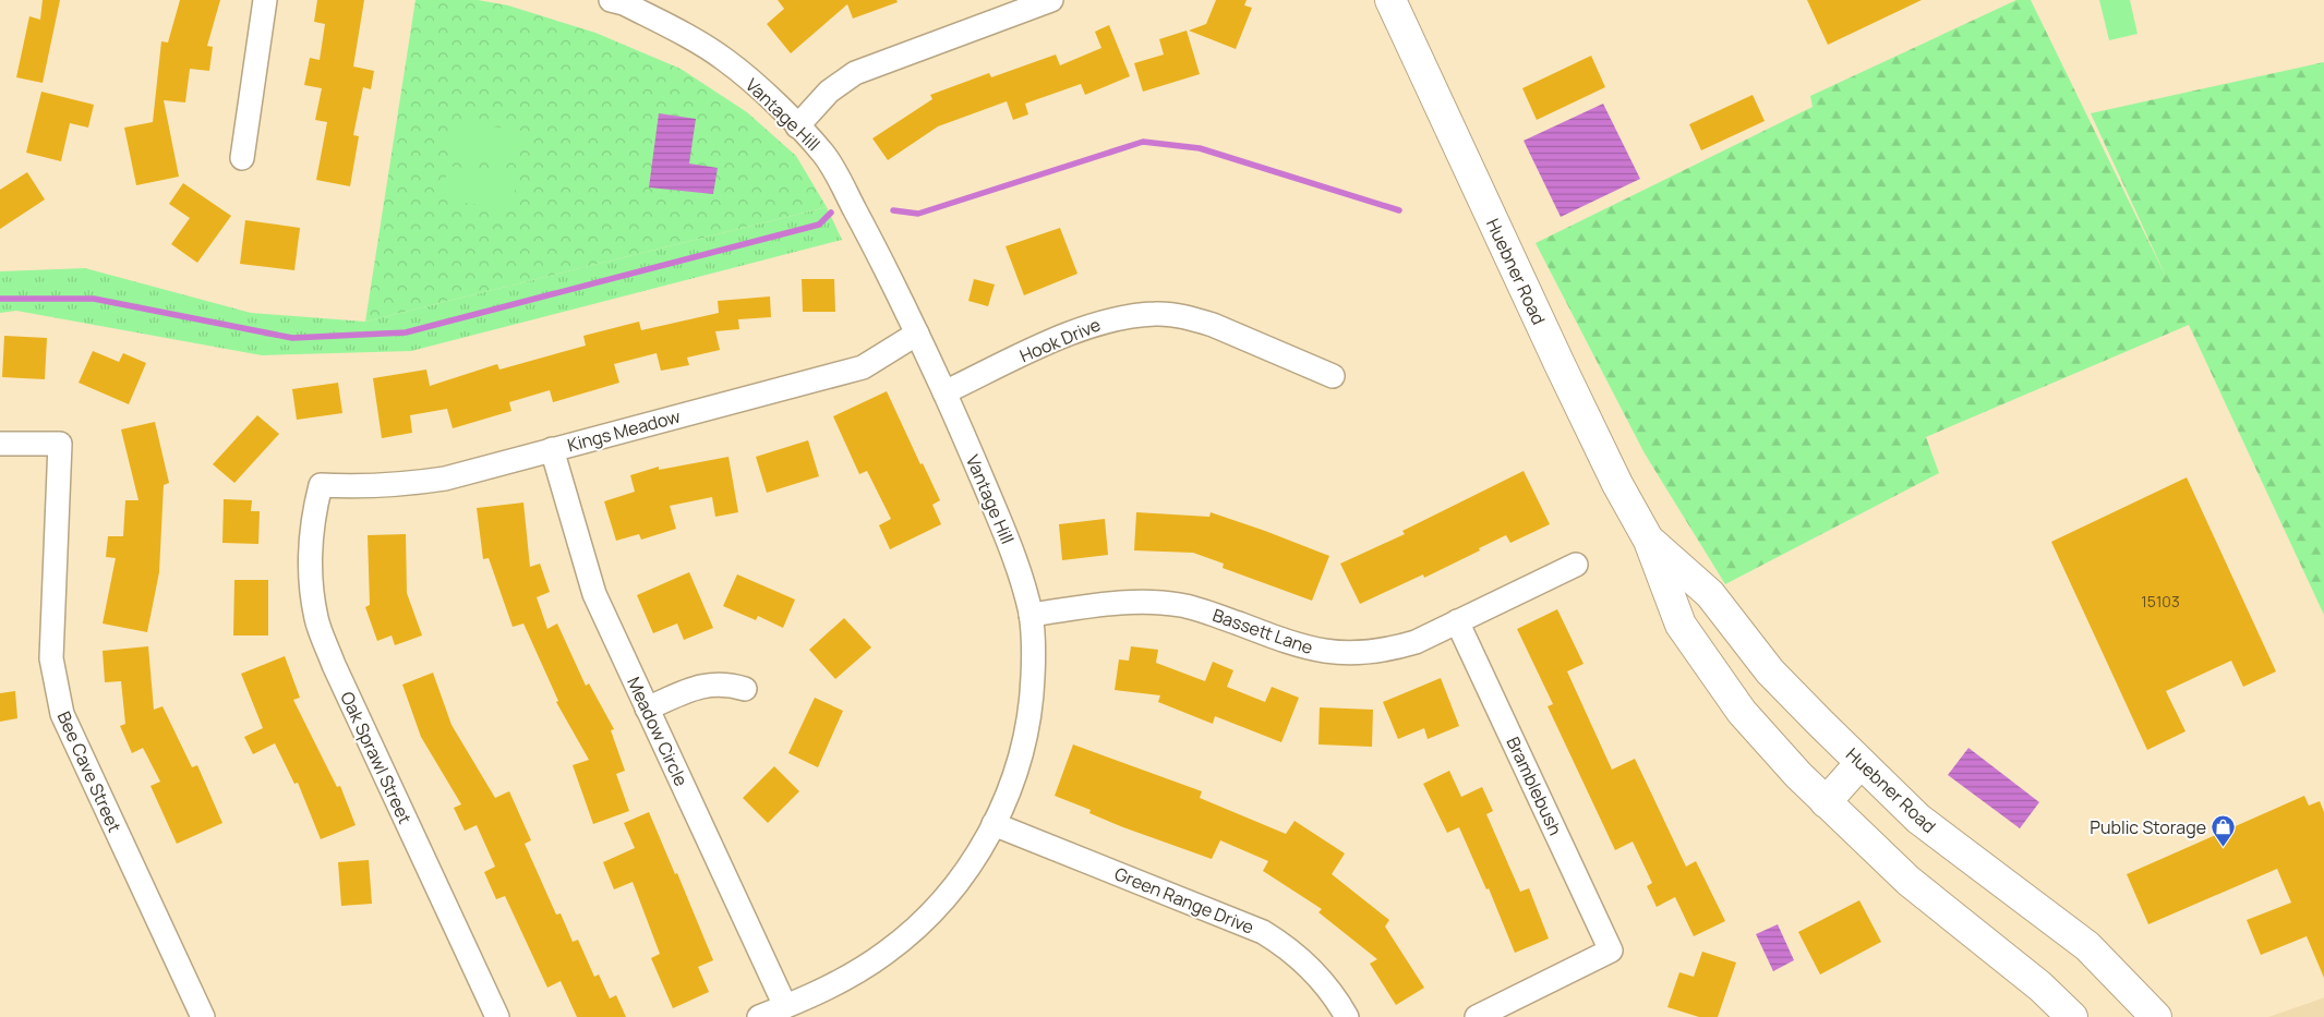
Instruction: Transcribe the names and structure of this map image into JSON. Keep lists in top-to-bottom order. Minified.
{"streets":{"main road":["Huebner Road"],"street":["Vantage Hill","Hook Drive","Kings Meadow","Bassett Lane","Meadow Circle","Oak Sprawl Street","Bee Cave Street","Bramblebush","Green Range Drive"]},"crossings":[["Vantage Hill","Hook Drive"],["Vantage Hill","Kings Meadow"],["Vantage Hill","Bassett Lane"],["Vantage Hill","Meadow Circle"],["Vantage Hill","Green Range Drive"],["Kings Meadow","Meadow Circle"],["Kings Meadow","Oak Sprawl Street"],["Bassett Lane","Bramblebush"]],"places":{"shop":["Public Storage"]},"house_numbers":["15103"]}
